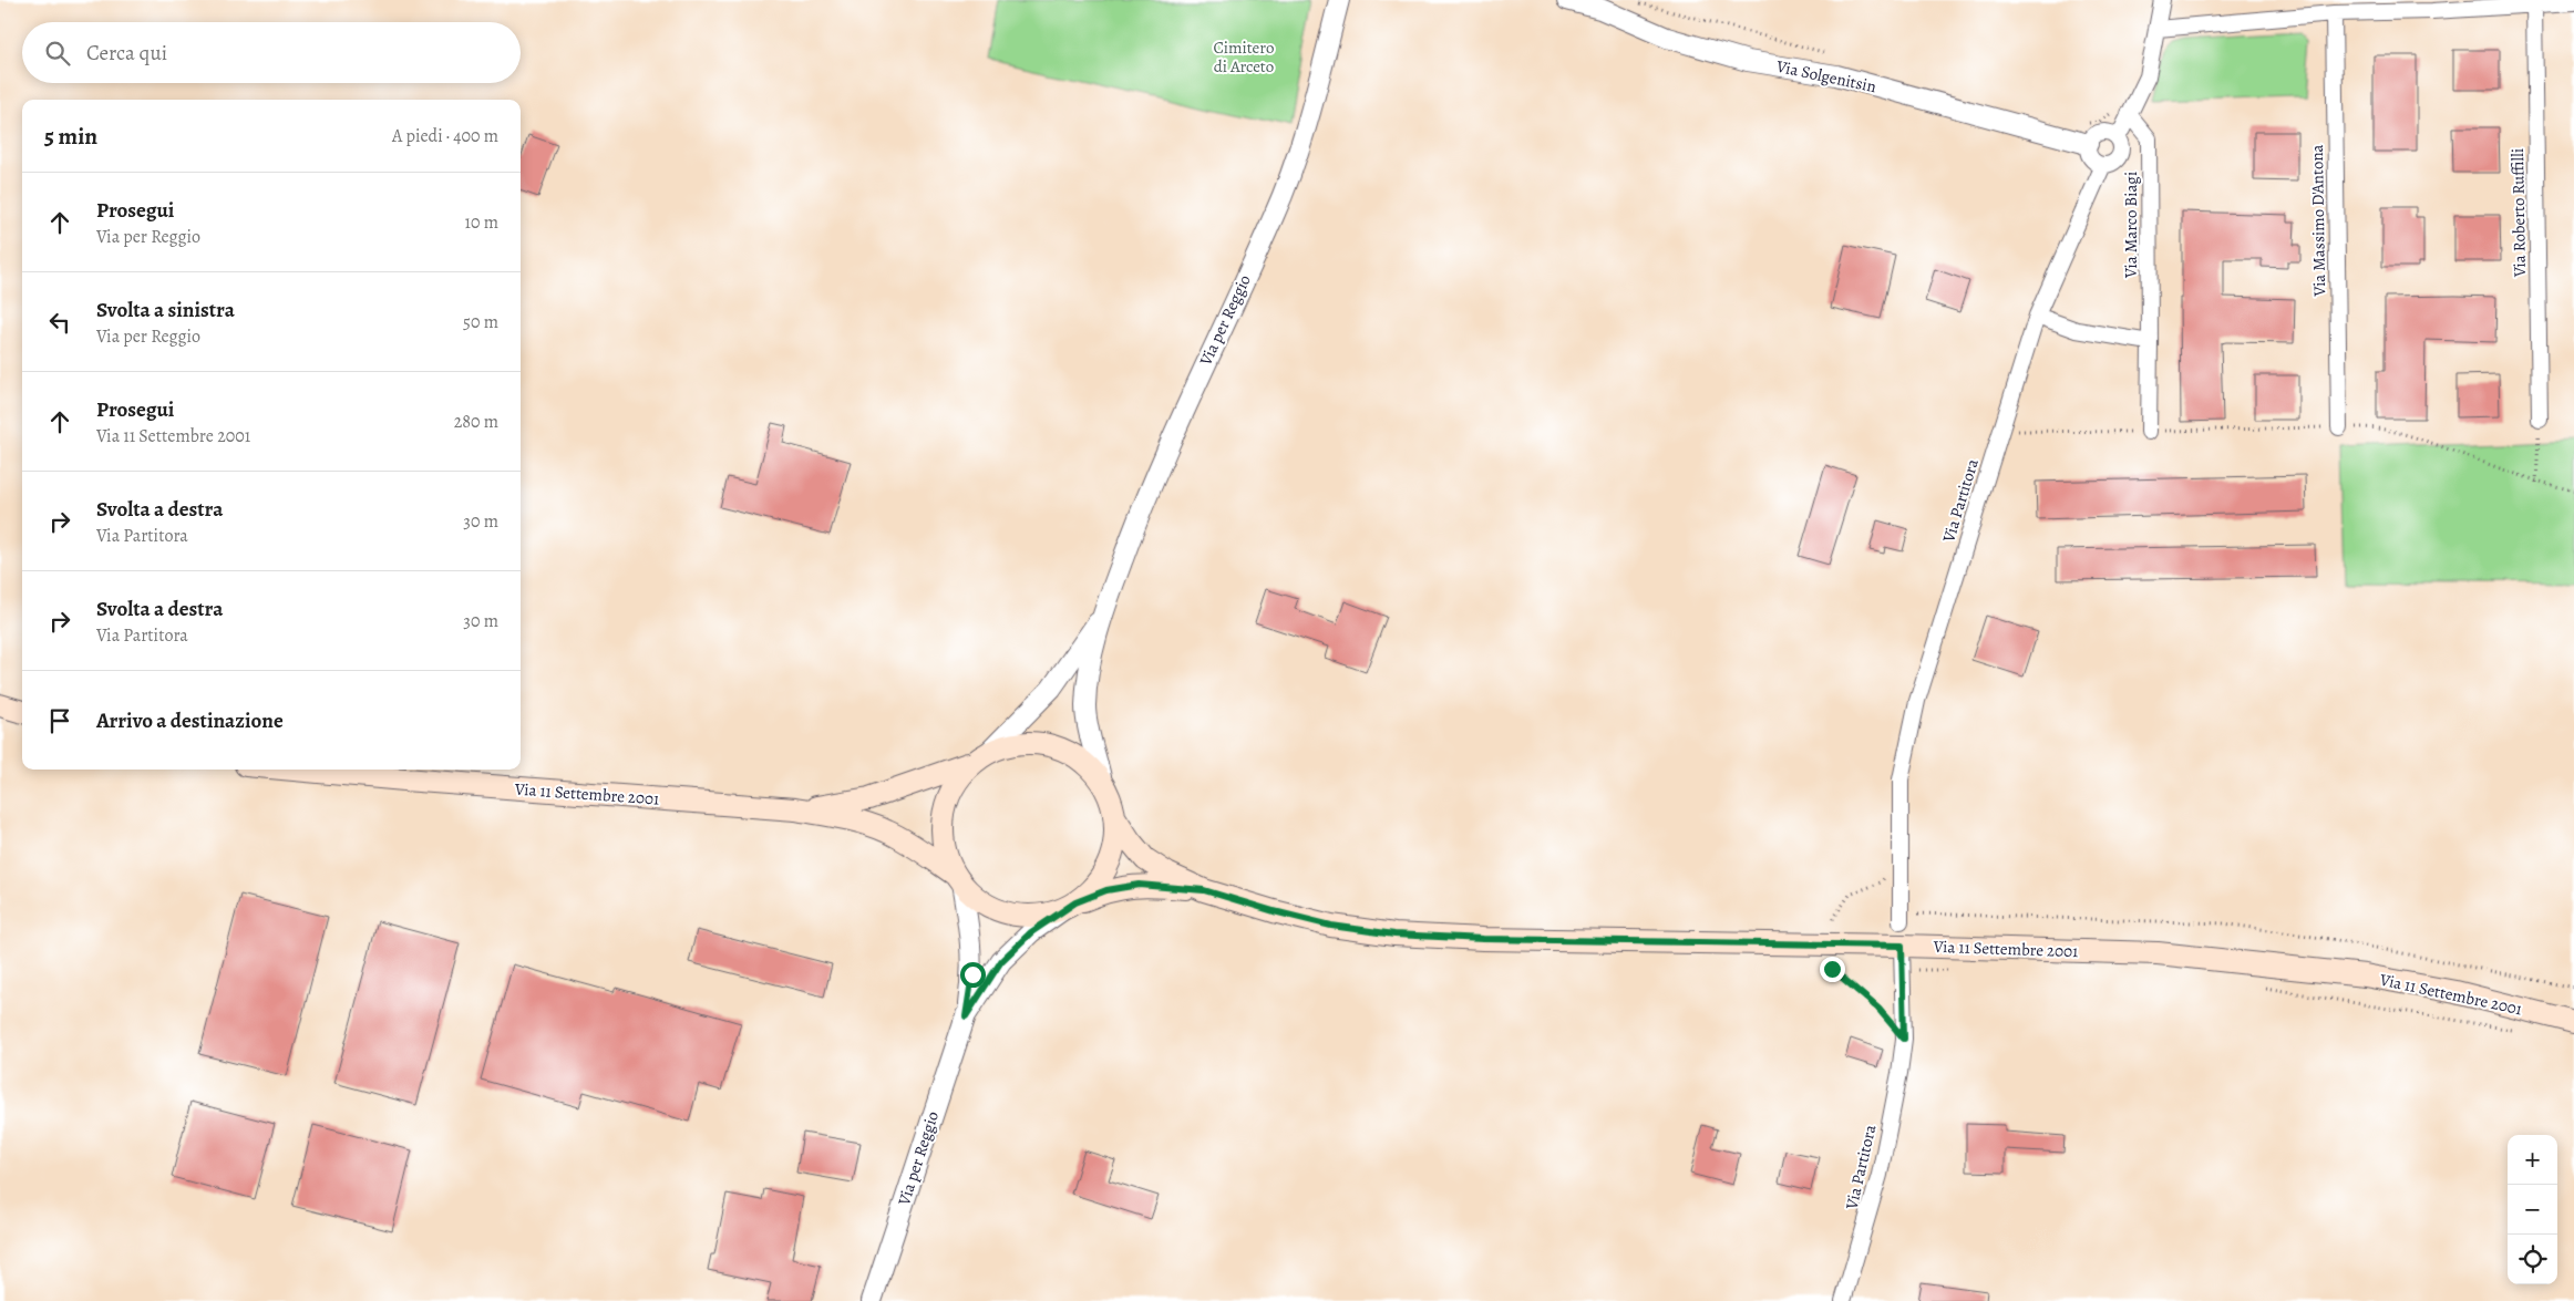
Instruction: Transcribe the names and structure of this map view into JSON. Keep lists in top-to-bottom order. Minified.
{"streets":{"main road":["Via 11 Settembre 2001"],"street":["Via Solgenitsin","Via Roberto Ruffilli","Via Massimo D'Antona","Via Marco Biagi","Via per Reggio","Via Partitora"]},"crossings":[["Via Solgenitsin","Via Partitora"],["Via per Reggio","Via 11 Settembre 2001"],["Via Partitora","Via 11 Settembre 2001"]],"parks":["Cimitero di Arceto"],"page":{"search":"Cerca qui","heading":["5 min","A piedi · 400 m"],"list":[["Prosegui","Via per Reggio","10 m"],["Svolta a sinistra","Via per Reggio","50 m"],["Prosegui","Via 11 Settembre 2001","280 m"],["Svolta a destra","Via Partitora","30 m"],["Svolta a destra","Via Partitora","30 m"],"Arrivo a destinazione"],"map_buttons":["+","−"]}}
